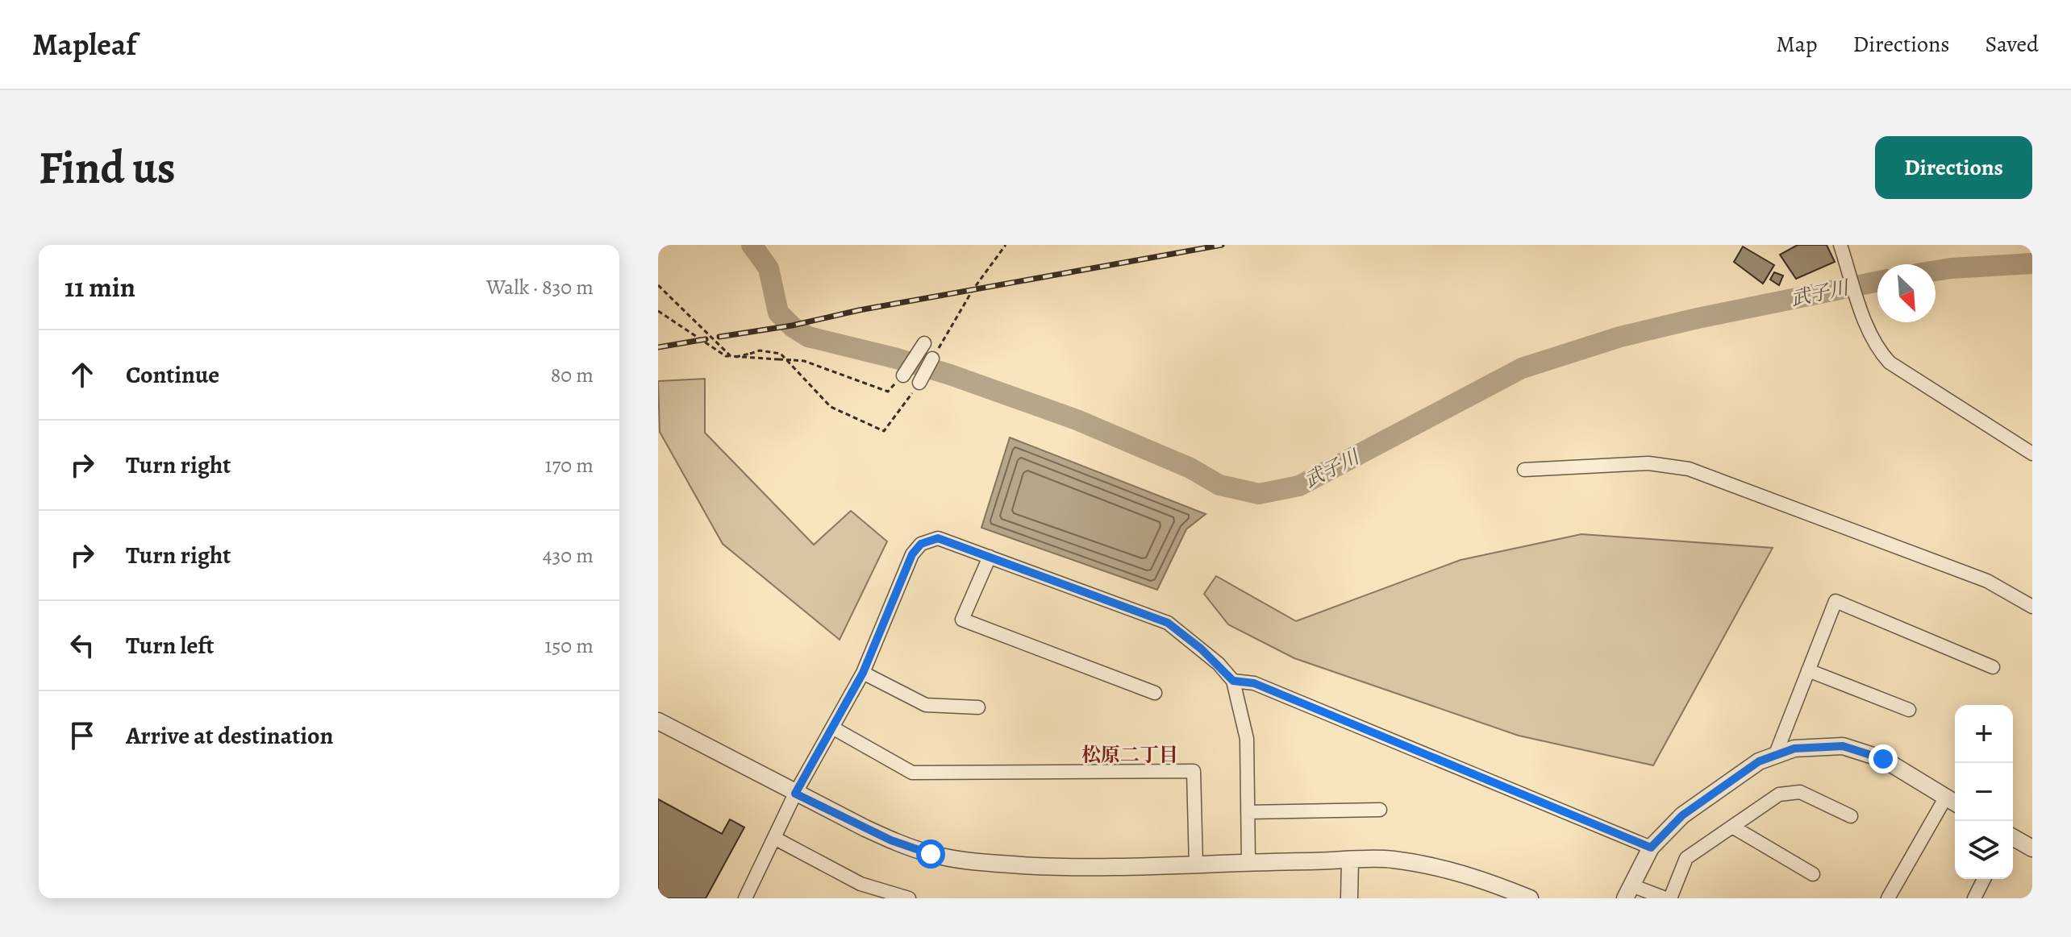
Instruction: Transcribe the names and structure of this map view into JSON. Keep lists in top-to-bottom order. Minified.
{"districts":["松原二丁目"],"water":["武子川"],"north":"bottom right","page":{"header":"Mapleaf","nav":["Map","Directions","Saved"],"buttons":"Directions","title":"Find us","heading":["11 min","Walk · 830 m"],"list":[["Continue","80 m"],["Turn right","170 m"],["Turn right","430 m"],["Turn left","150 m"],"Arrive at destination"],"map_buttons":["+","−"]}}
